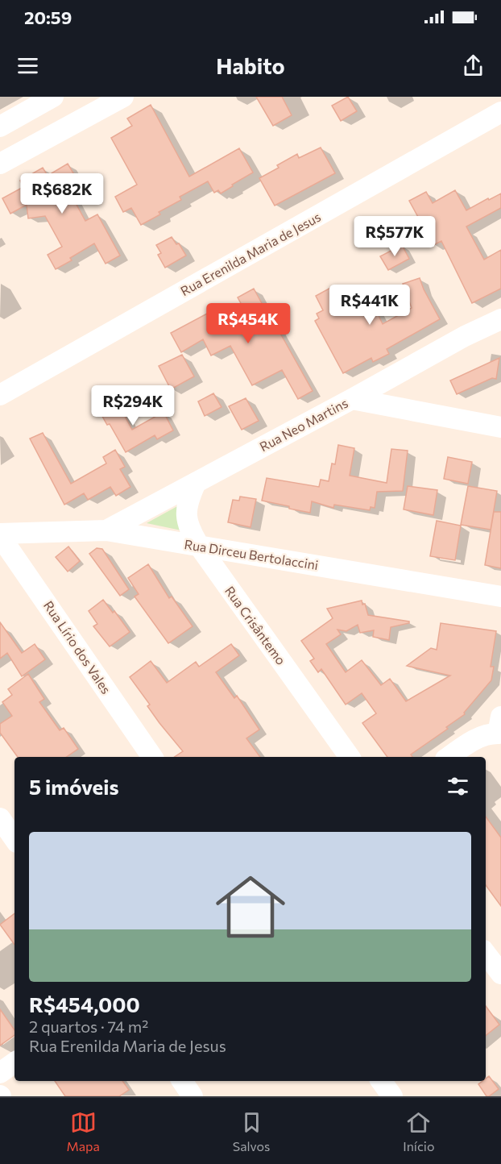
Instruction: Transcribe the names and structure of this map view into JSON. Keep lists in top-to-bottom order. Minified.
{"streets":{"street":["Rua Erenilda Maria de Jesus","Rua Neo Martins","Rua Dirceu Bertolaccini","Rua Crisântemo","Rua Lírio dos Vales"]},"crossings":[["Rua Neo Martins","Rua Dirceu Bertolaccini"],["Rua Neo Martins","Rua Crisântemo"],["Rua Dirceu Bertolaccini","Rua Crisântemo"],["Rua Dirceu Bertolaccini","Rua Lírio dos Vales"]],"page":{"status":"20:59","header":"Habito","price":["R$682K","R$577K","R$441K","R$454K","R$294K"],"heading":"5 imóveis","list":[{"name":"R$454,000","note":"2 quartos · 74 m² · Rua Erenilda Maria de Jesus"}],"tabs":["Mapa","Salvos","Início"]}}
